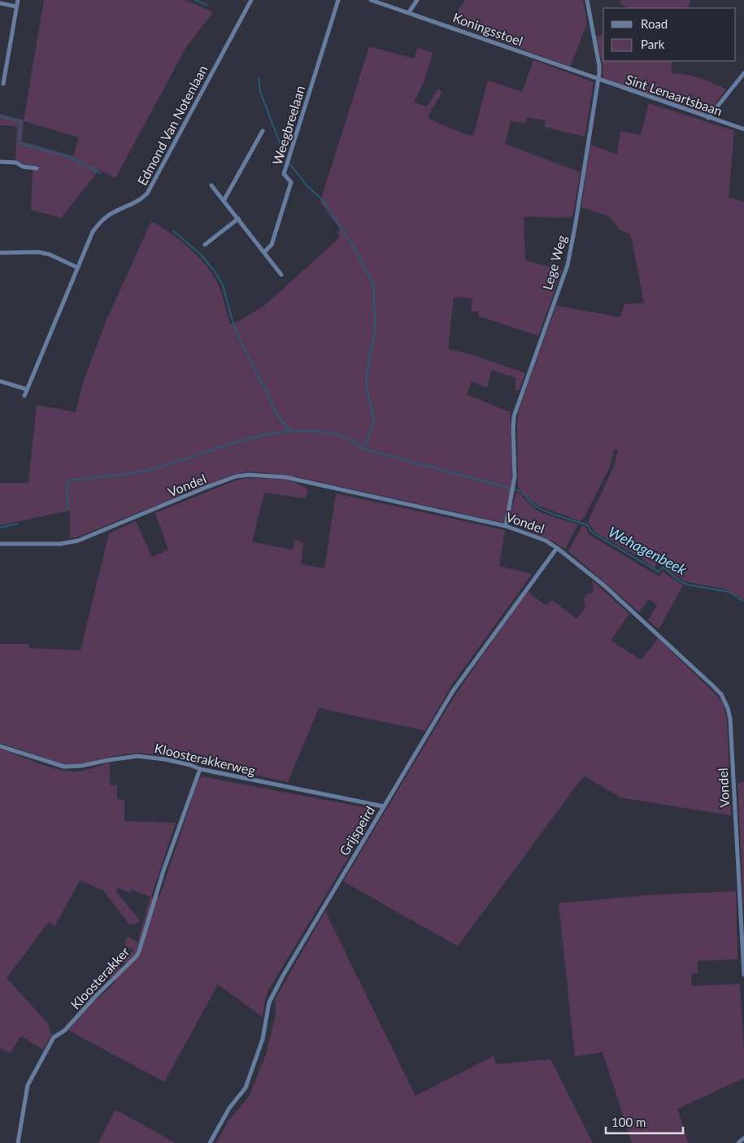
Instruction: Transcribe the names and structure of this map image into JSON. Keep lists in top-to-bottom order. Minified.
{"streets":{"street":["Koningsstoel","Sint Lenaartsbaan","Edmond Van Notenlaan","Weegbreelaan","Lege Weg","Vondel","Kloosterakkerweg","Grijspeird","Kloosterakker"]},"crossings":[["Koningsstoel","Sint Lenaartsbaan"],["Koningsstoel","Lege Weg"],["Sint Lenaartsbaan","Lege Weg"],["Lege Weg","Vondel"],["Vondel","Grijspeird"],["Kloosterakkerweg","Grijspeird"],["Kloosterakkerweg","Kloosterakker"]],"water":["Wehagenbeek"],"legend":["Road","Park"],"scale_bar":"100 m"}
